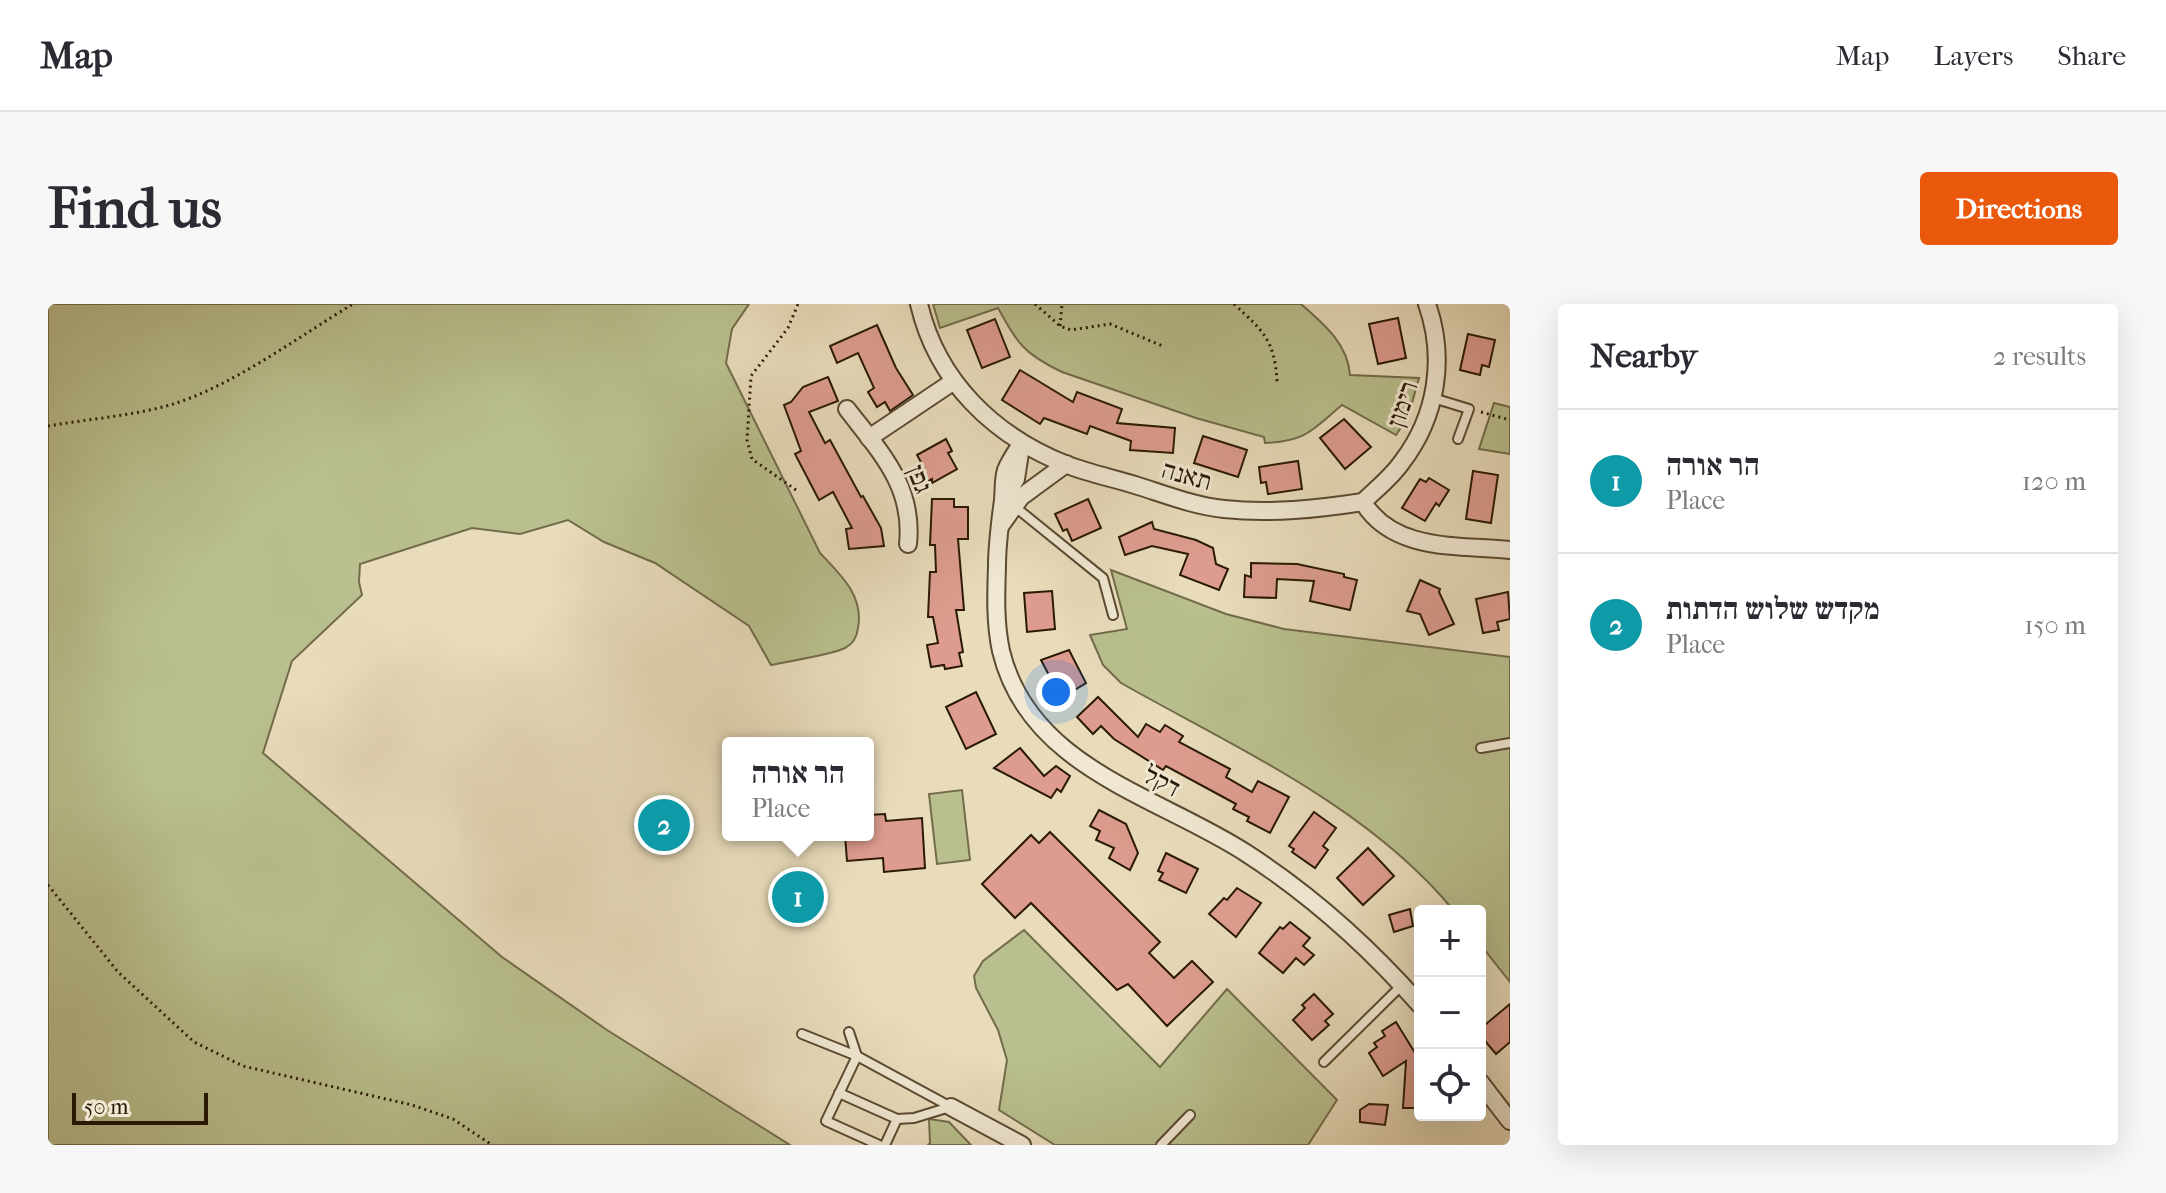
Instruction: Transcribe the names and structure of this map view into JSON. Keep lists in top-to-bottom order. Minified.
{"streets":{"street":["רימון","תאנה","גפן","דקל"]},"crossings":[["רימון","תאנה"],["תאנה","דקל"]],"scale_bar":"50 m","page":{"header":"Map","nav":["Map","Layers","Share"],"buttons":"Directions","title":"Find us","heading":["Nearby","2 results"],"list":[{"mark":"1","name":"הר אורה","note":"Place","value":"120 m"},{"mark":"2","name":"מקדש שלוש הדתות","note":"Place","value":"150 m"}],"popup":["הר אורה","Place"],"pins":["2","1"],"map_buttons":["+","−"],"scale":"50 m"}}
